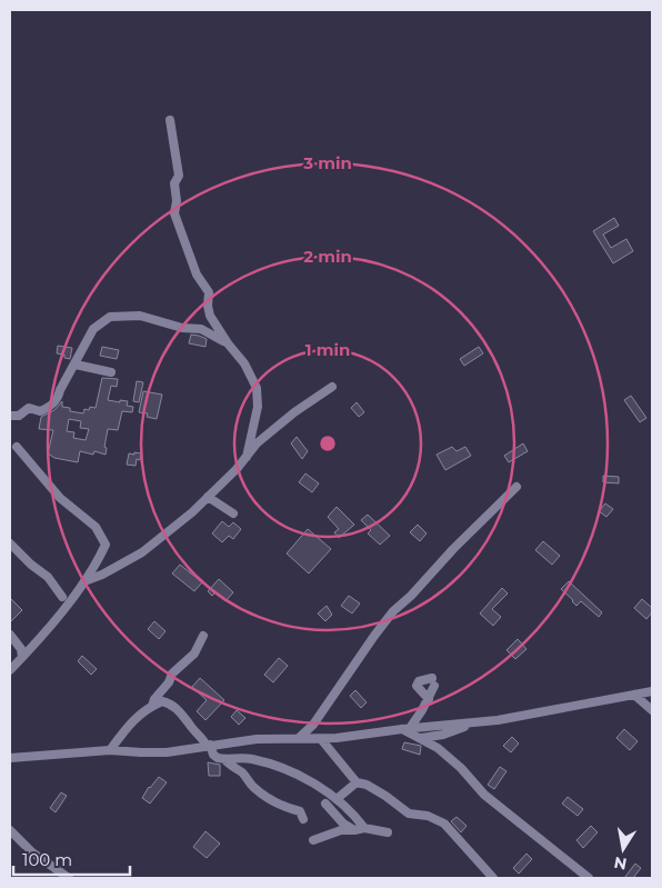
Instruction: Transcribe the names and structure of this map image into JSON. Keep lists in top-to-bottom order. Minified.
{"scale_bar":"100 m","north":"bottom","rings":["3 min","2 min","1 min"]}
